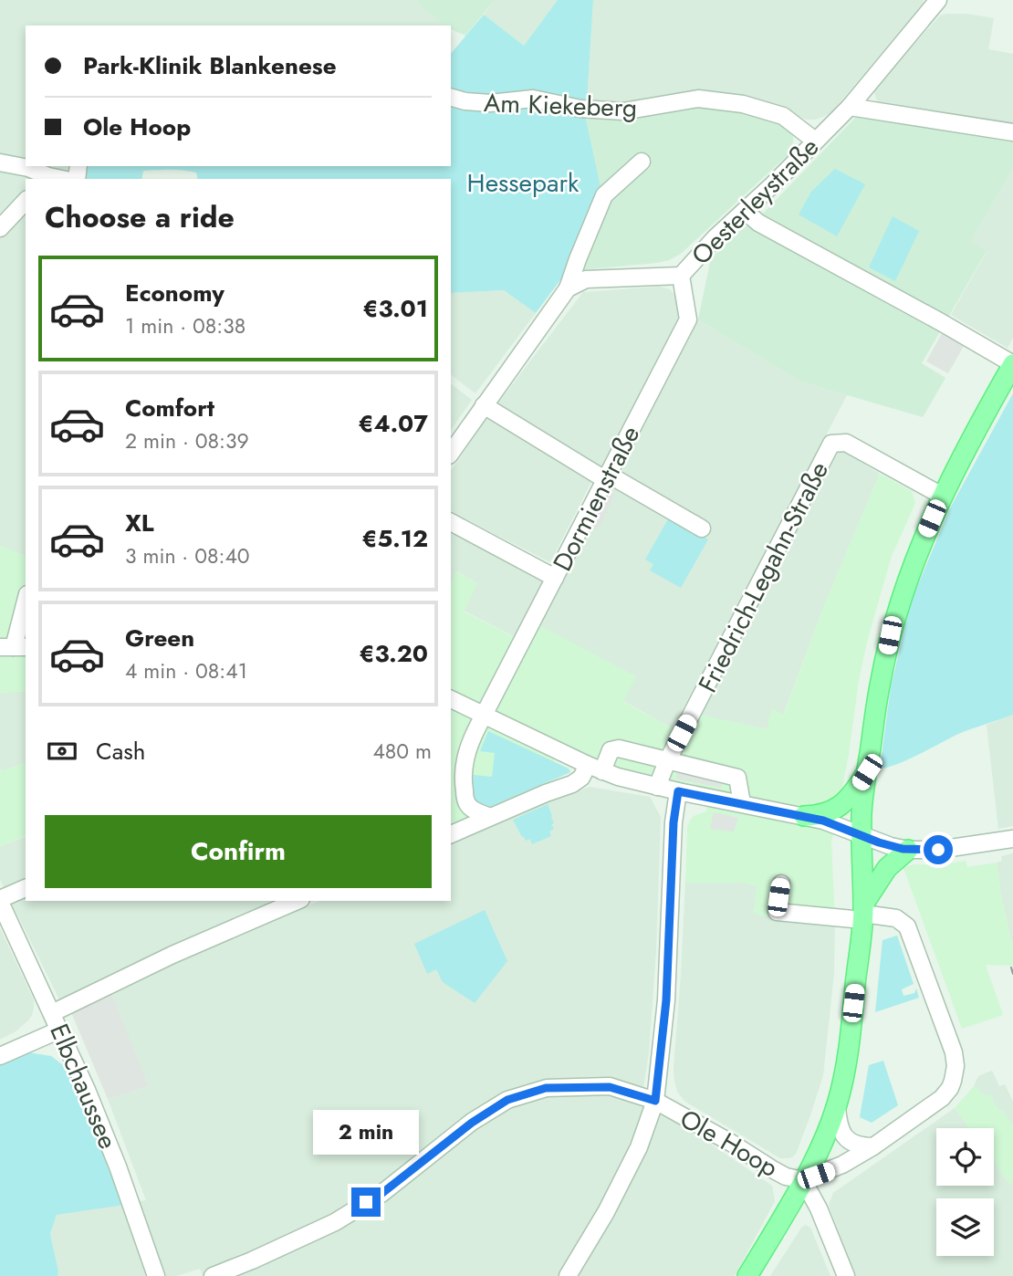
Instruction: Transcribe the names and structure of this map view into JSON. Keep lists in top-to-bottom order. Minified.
{"streets":{"street":["Am Kiekeberg","Oesterleystraße","Dormienstraße","Friedrich-Legahn-Straße","Elbchaussee","Ole Hoop"]},"crossings":[["Am Kiekeberg","Oesterleystraße"],["Oesterleystraße","Dormienstraße"]],"parks":["Hessepark"],"page":{"banner":["Park-Klinik Blankenese","Ole Hoop"],"heading":"Choose a ride","list":[{"name":"Economy","note":"1 min · 08:38","value":"€3.01"},{"name":"Comfort","note":"2 min · 08:39","value":"€4.07"},{"name":"XL","note":"3 min · 08:40","value":"€5.12"},{"name":"Green","note":"4 min · 08:41","value":"€3.20"}],"pay":["Cash","480 m"],"buttons":"Confirm","bubble":"2 min"}}
